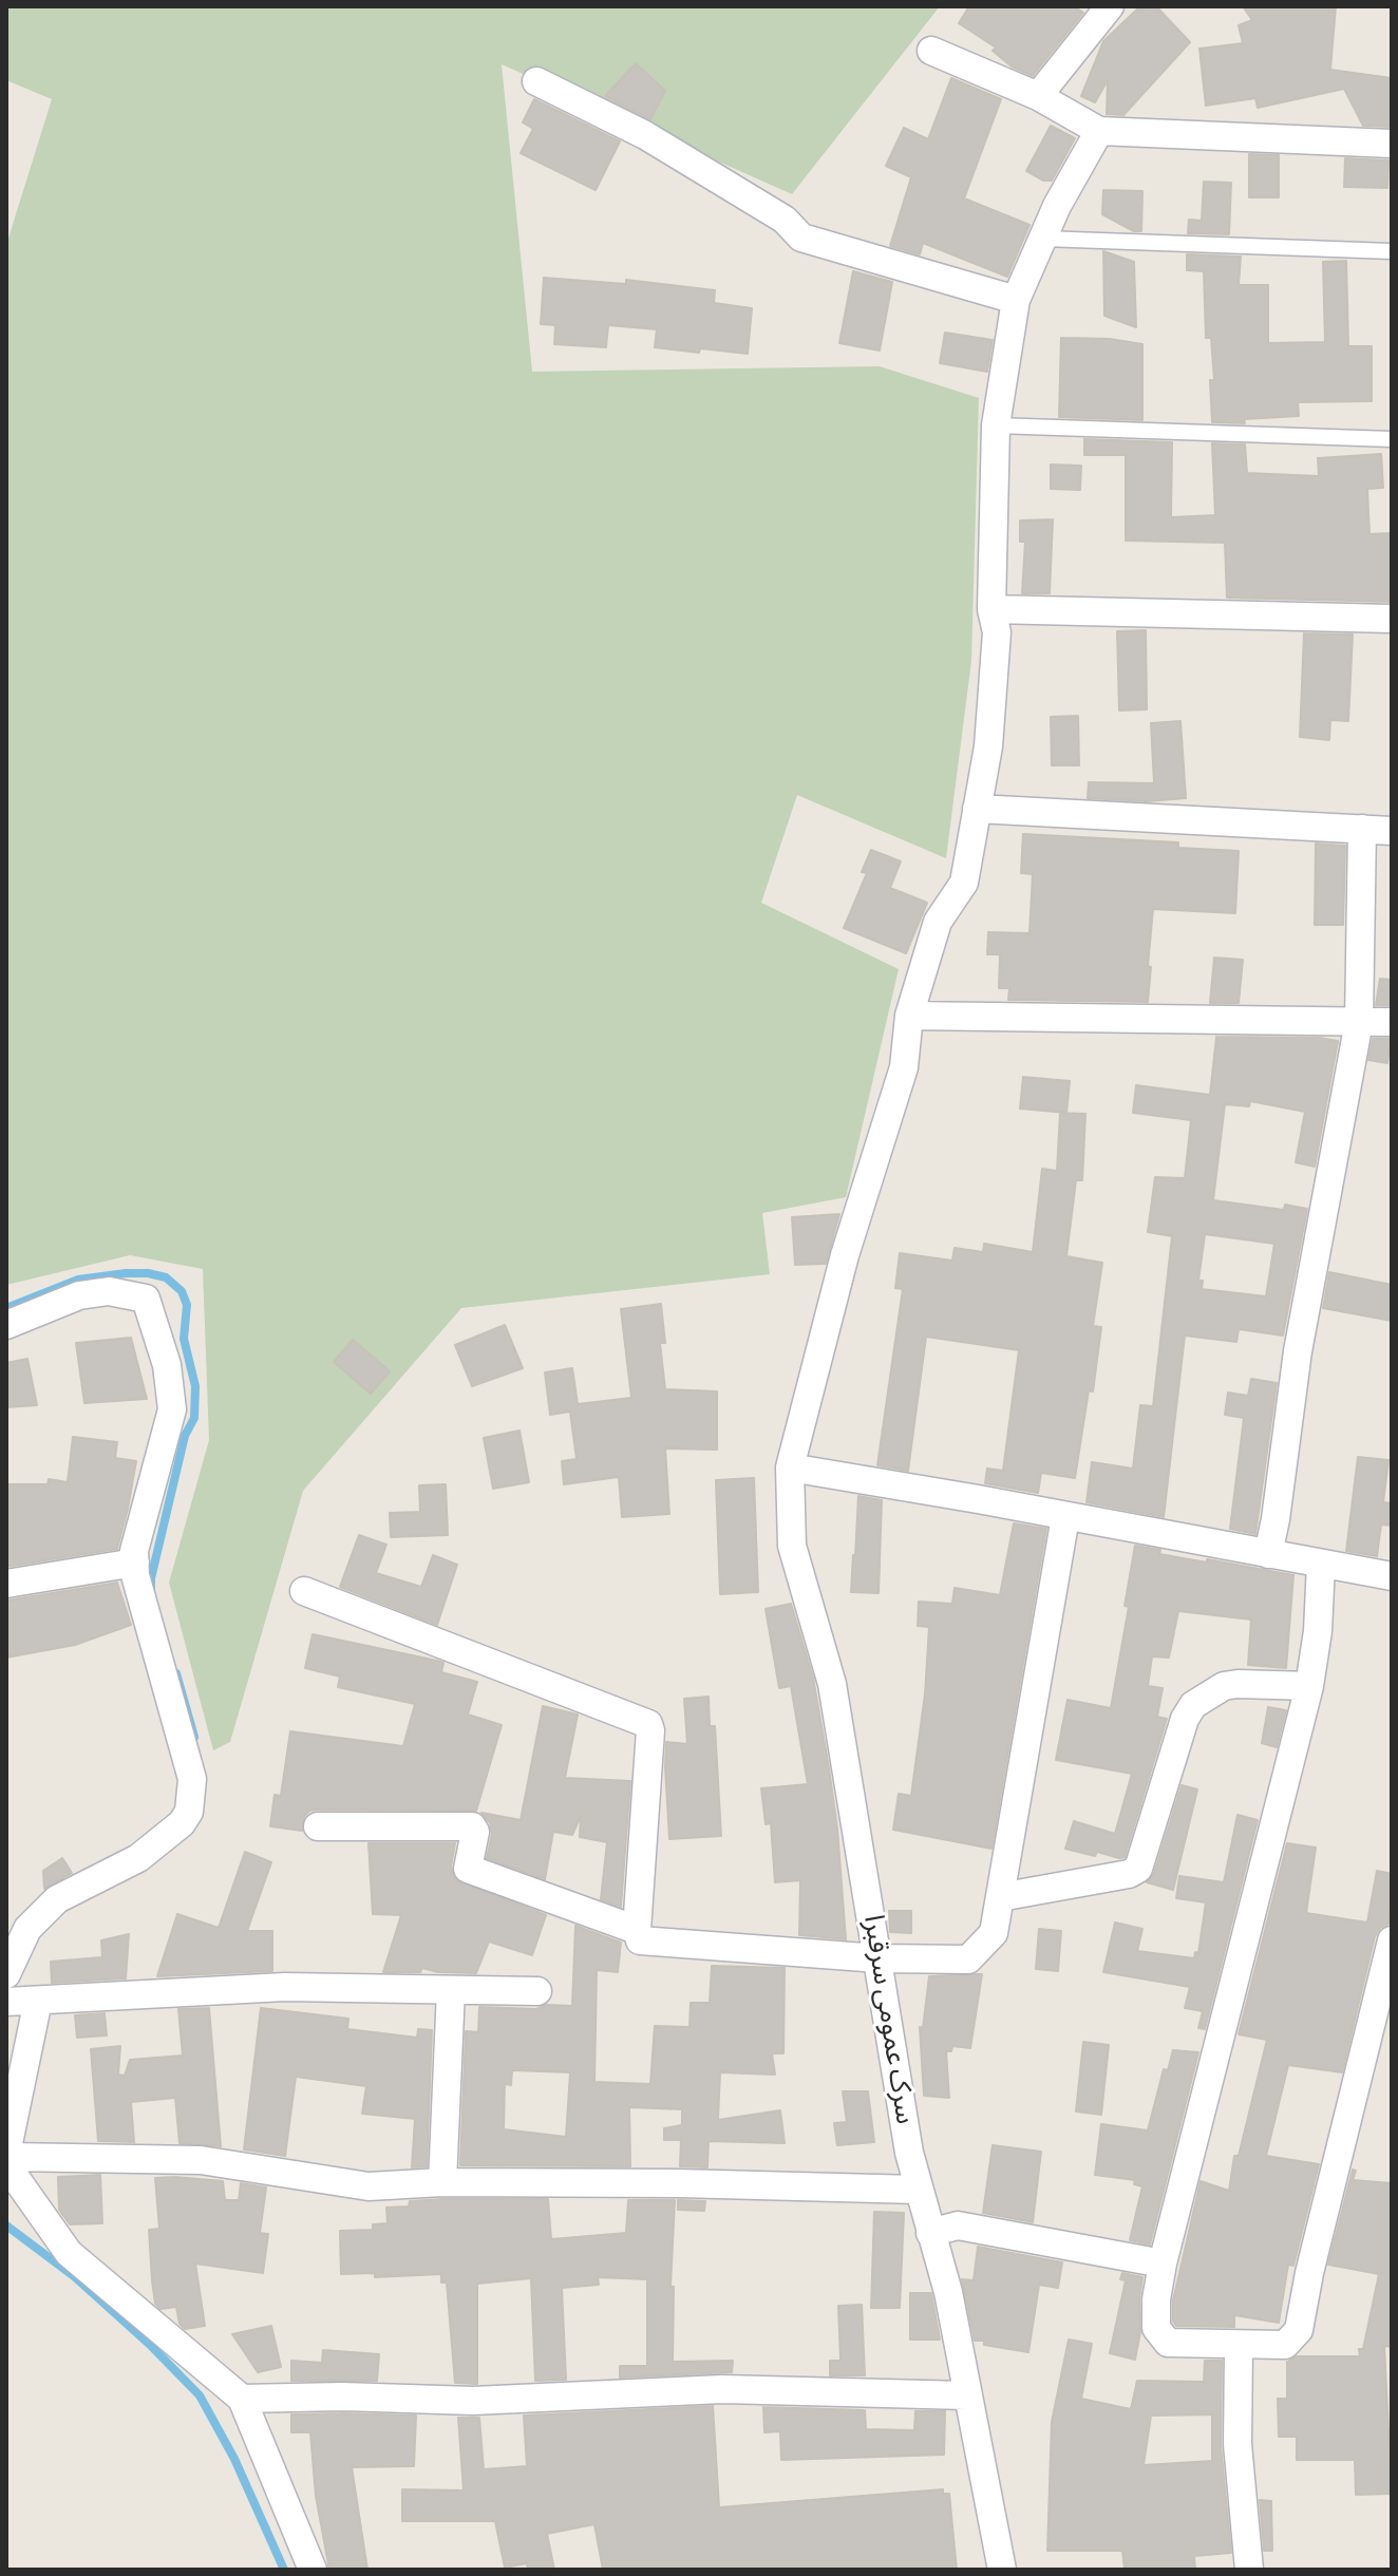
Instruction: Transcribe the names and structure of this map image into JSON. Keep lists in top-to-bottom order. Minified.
{"streets":{"street":["سرک عمومی سرقبرا"]}}
